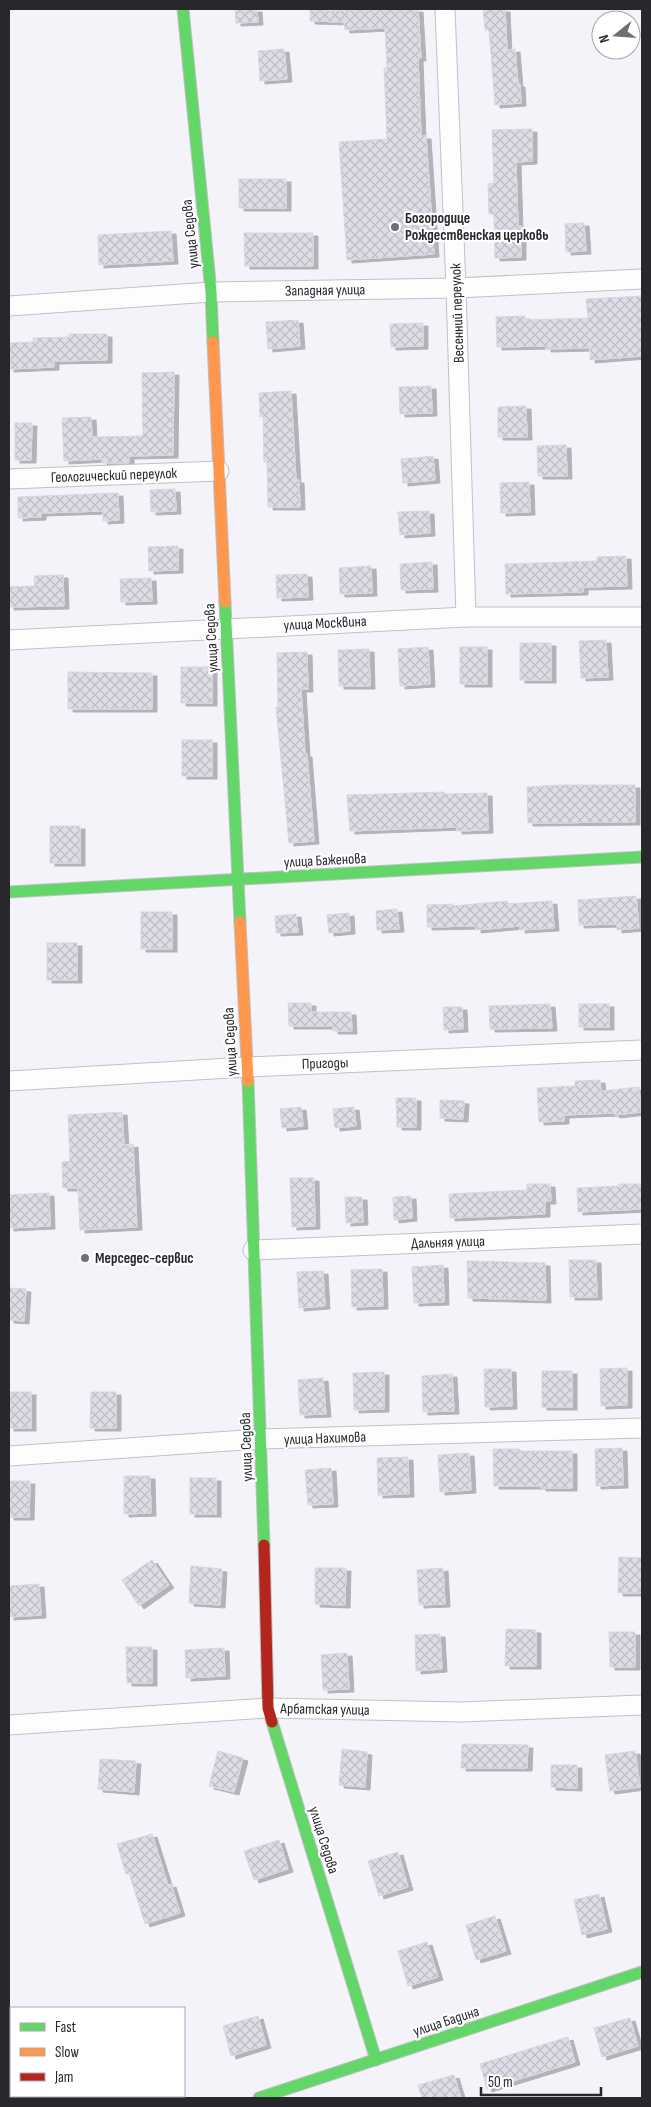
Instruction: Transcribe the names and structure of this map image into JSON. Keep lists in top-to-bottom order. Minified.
{"streets":{"street":["улица Седова","Западная улица","Весенний переулок","Геологический переулок","улица Москвина","улица Баженова","Пригоды","Дальняя улица","улица Нахимова","Арбатская улица","улица Бадина"]},"crossings":[["улица Седова","Западная улица"],["улица Седова","Геологический переулок"],["улица Седова","улица Москвина"],["улица Седова","улица Баженова"],["улица Седова","Пригоды"],["улица Седова","Дальняя улица"],["улица Седова","улица Нахимова"],["улица Седова","Арбатская улица"],["улица Седова","улица Бадина"],["Западная улица","Весенний переулок"],["Весенний переулок","улица Москвина"]],"places":["Богородице Рождественская церковь","Мерседес-сервис"],"legend":["Fast","Slow","Jam"],"scale_bar":"50 m","north":"left"}
